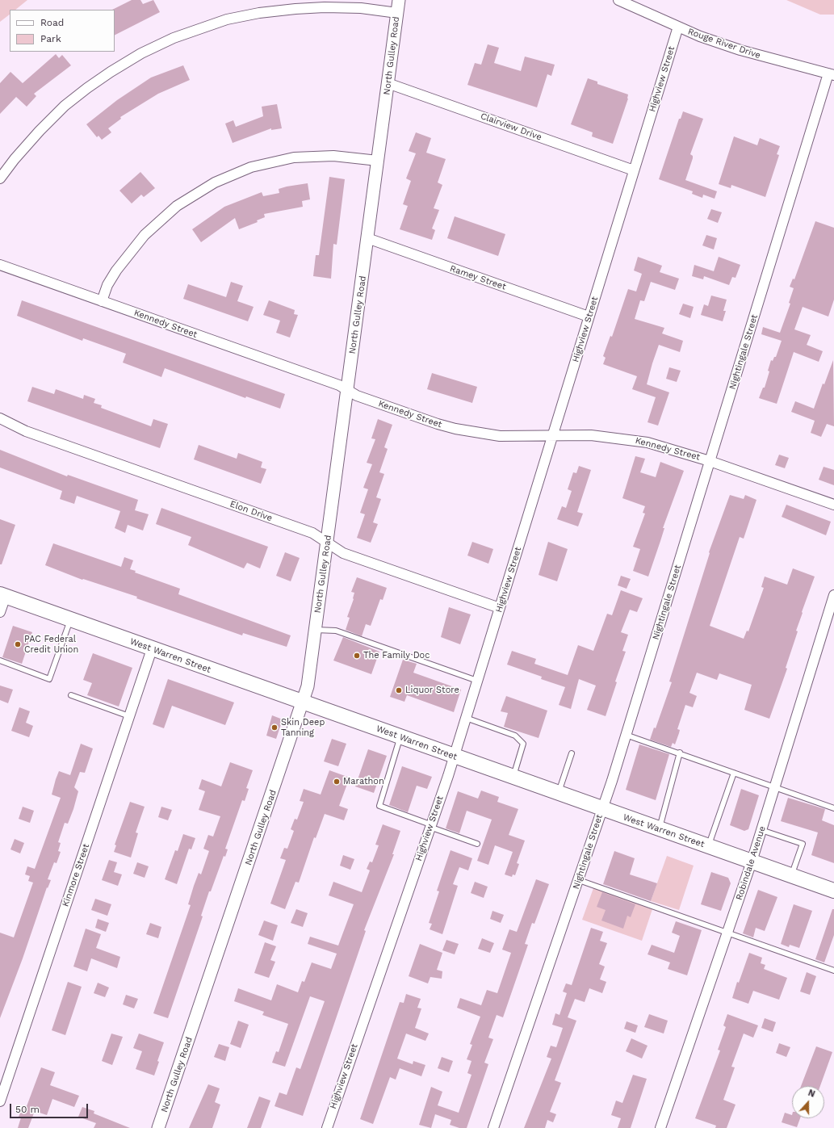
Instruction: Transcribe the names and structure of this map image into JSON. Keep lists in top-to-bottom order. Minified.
{"streets":{"main road":["West Warren Street"],"street":["Rouge River Drive","North Gulley Road","Highview Street","Clairview Drive","Ramey Street","Kennedy Street","Nightingale Street","Elon Drive","Robindale Avenue","Kinmore Street"]},"crossings":[["Rouge River Drive","Highview Street"],["Rouge River Drive","Nightingale Street"],["North Gulley Road","Clairview Drive"],["North Gulley Road","Ramey Street"],["North Gulley Road","Kennedy Street"],["North Gulley Road","Elon Drive"],["North Gulley Road","West Warren Street"],["Highview Street","Clairview Drive"],["Highview Street","Ramey Street"],["Highview Street","Kennedy Street"],["Highview Street","Elon Drive"],["Highview Street","West Warren Street"],["Kennedy Street","Nightingale Street"],["Nightingale Street","West Warren Street"],["West Warren Street","Robindale Avenue"],["West Warren Street","Kinmore Street"]],"places":["PAC Federal Credit Union","The Family Doc","Liquor Store","Skin Deep Tanning","Marathon"],"legend":["Road","Park"],"scale_bar":"50 m","north":"top"}
